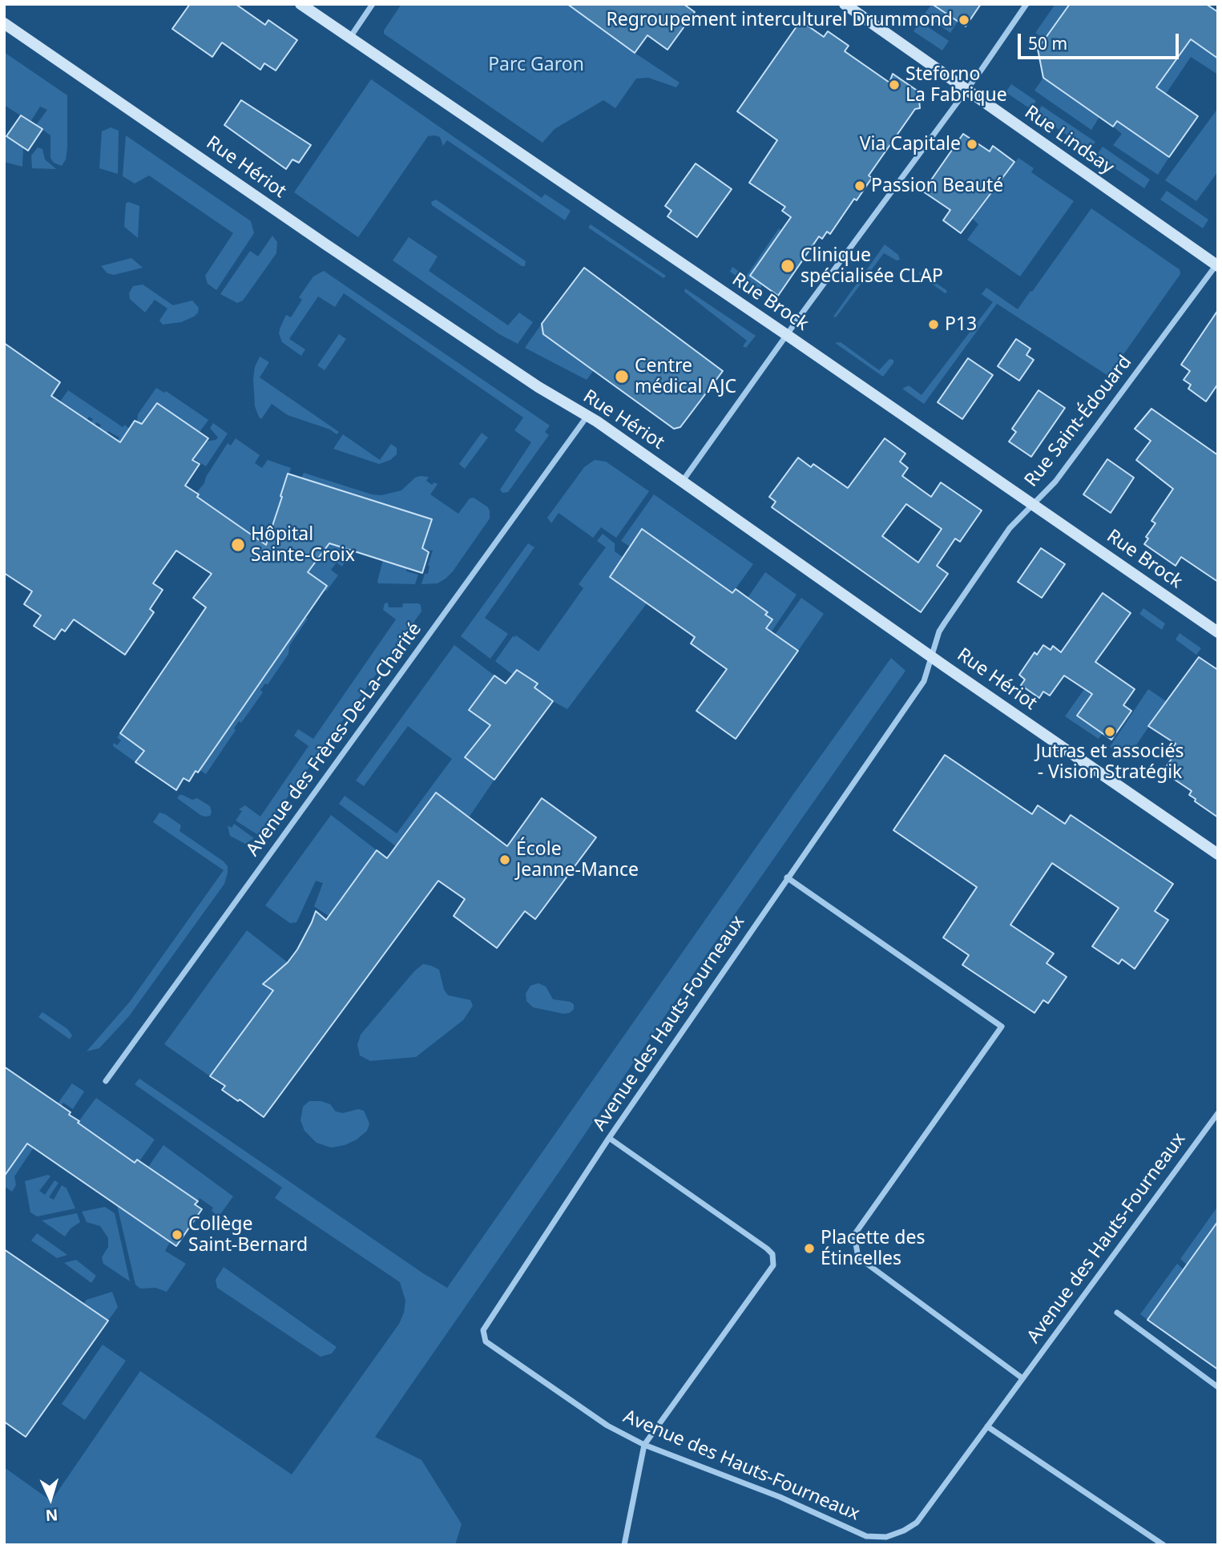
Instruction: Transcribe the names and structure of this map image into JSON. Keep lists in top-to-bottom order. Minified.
{"streets":{"street":["Rue Lindsay","Rue Hériot","Rue Brock","Rue Saint-Édouard","Avenue des Frères-De-La-Charité","Avenue des Hauts-Fourneaux"]},"crossings":[["Rue Lindsay","Rue Saint-Édouard"],["Rue Hériot","Rue Saint-Édouard"],["Rue Hériot","Avenue des Frères-De-La-Charité"],["Rue Hériot","Avenue des Hauts-Fourneaux"],["Rue Brock","Rue Saint-Édouard"],["Rue Saint-Édouard","Avenue des Hauts-Fourneaux"]],"parks":["Parc Garon"],"places":["Regroupement interculturel Drummond","Steforno La Fabrique","Via Capitale","Passion Beauté","Clinique spécialisée CLAP","P13","Centre médical AJC","Hôpital Sainte-Croix","Jutras et associés - Vision Stratégik","École Jeanne-Mance","Collège Saint-Bernard","Placette des Étincelles"],"scale_bar":"50 m","north":"bottom"}
